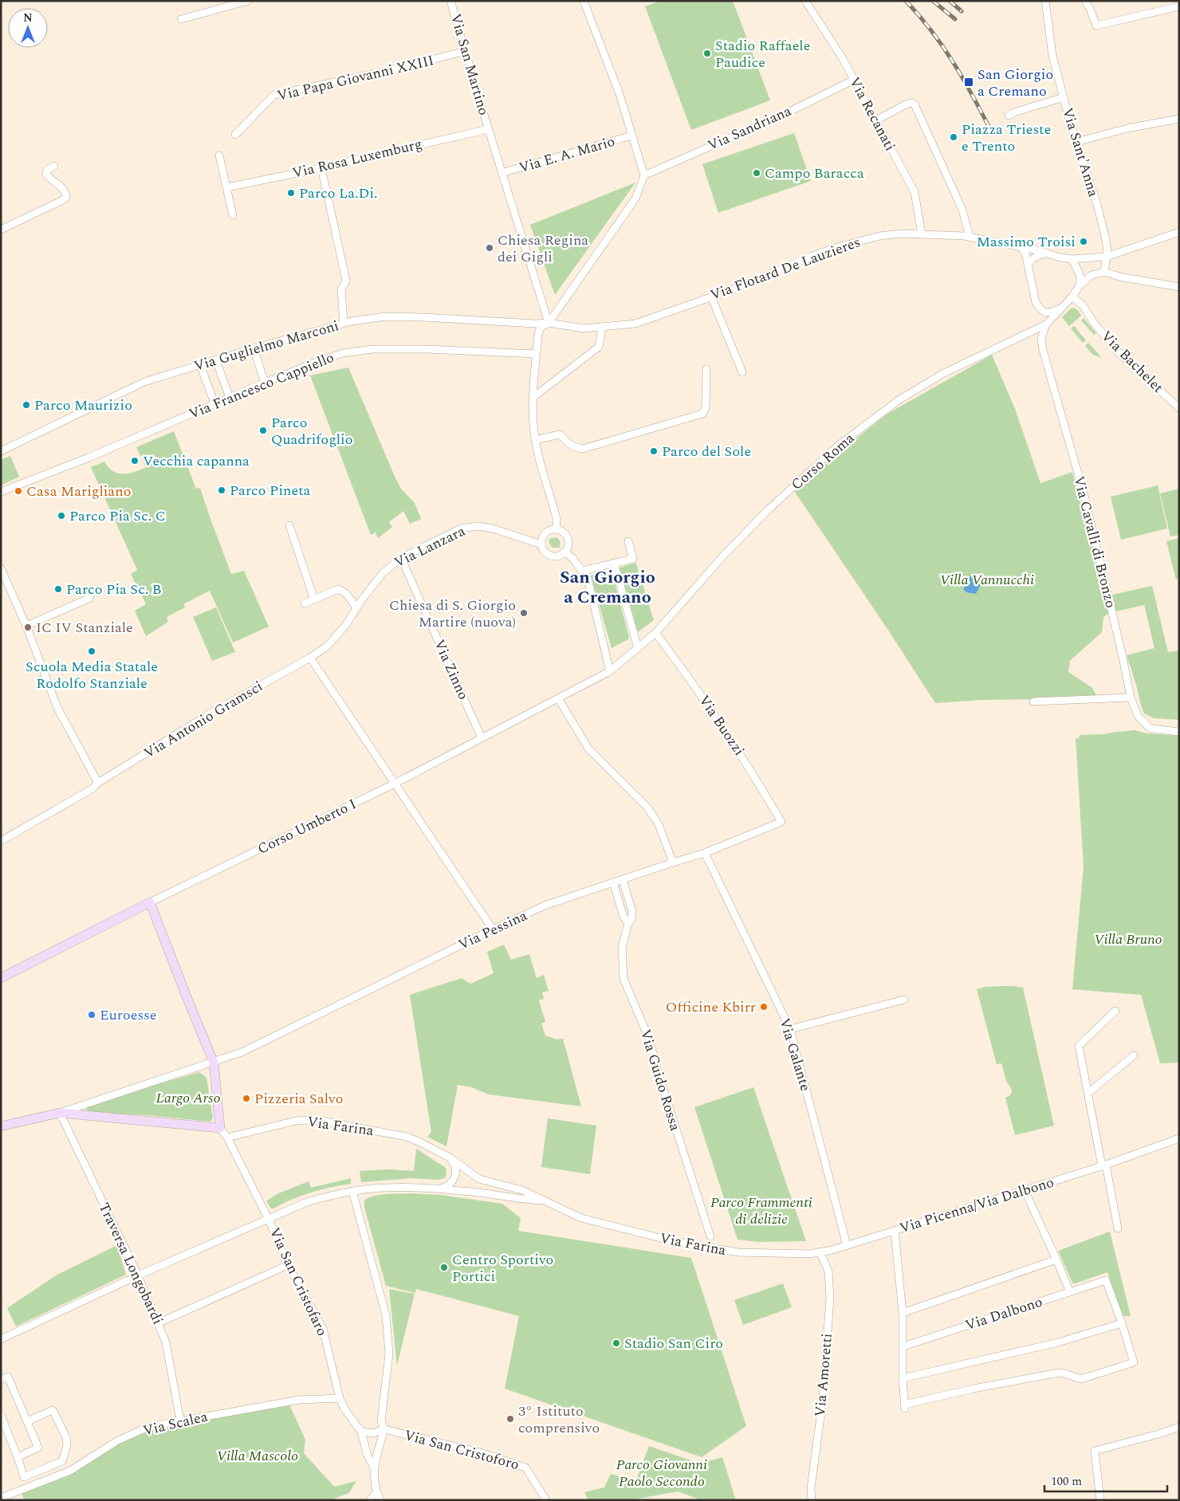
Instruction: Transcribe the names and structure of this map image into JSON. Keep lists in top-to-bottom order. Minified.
{"streets":{"main road":["Corso Umberto I"],"street":["Via San Martino","Via Papa Giovanni XXIII","Via Recanati","Via Sandriana","Via Sant'Anna","Via E. A. Mario","Via Rosa Luxemburg","Via Flotard De Lauzieres","Via Guglielmo Marconi","Via Bachelet","Via Francesco Cappiello","Corso Roma","Via Cavalli di Bronzo","Via Lanzara","Via Zinno","Via Antonio Gramsci","Via Buozzi","Via Pessina","Via Galante","Via Guido Rossa","Via Farina","Via Picenna/Via Dalbono","Traversa Longobardi","Via San Cristofaro","Via Dalbono","Via Amoretti","Via Scalea","Via San Cristoforo"]},"crossings":[["Via San Martino","Via Papa Giovanni XXIII"],["Via San Martino","Via E. A. Mario"],["Via San Martino","Via Rosa Luxemburg"],["Via San Martino","Via Flotard De Lauzieres"],["Via San Martino","Via Guglielmo Marconi"],["Via Recanati","Via Sandriana"],["Via Recanati","Via Flotard De Lauzieres"],["Via Flotard De Lauzieres","Via Guglielmo Marconi"],["Via Flotard De Lauzieres","Via Bachelet"],["Corso Roma","Via Cavalli di Bronzo"],["Corso Roma","Via Buozzi"],["Corso Roma","Corso Umberto I"],["Via Lanzara","Via Zinno"],["Via Lanzara","Via Antonio Gramsci"],["Via Zinno","Corso Umberto I"],["Via Buozzi","Via Pessina"],["Via Pessina","Via Galante"],["Via Pessina","Via Guido Rossa"],["Via Galante","Via Farina"],["Via Galante","Via Picenna/Via Dalbono"],["Via Farina","Via Picenna/Via Dalbono"],["Via Farina","Traversa Longobardi"],["Via Farina","Via San Cristofaro"],["Via Farina","Via Amoretti"],["Traversa Longobardi","Via Scalea"],["Via San Cristofaro","Via Scalea"]],"districts":["San Giorgio a Cremano"],"parks":["Villa Vannucchi","Villa Bruno","Largo Arso","Parco Frammenti di delizie","Villa Mascolo","Parco Giovanni Paolo Secondo"],"places":{"other":["Stadio Raffaele Paudice","Piazza Trieste e Trento","Campo Baracca","Parco La.Di.","Massimo Troisi","Chiesa Regina dei Gigli","Parco Maurizio","Parco Quadrifoglio","Parco del Sole","Vecchia capanna","Parco Pineta","Casa Marigliano","Parco Pia Sc. C","Parco Pia Sc. B","Chiesa di S. Giorgio Martire (nuova)","IC IV Stanziale","Scuola Media Statale Rodolfo Stanziale","Officine Kbirr","Euroesse","Pizzeria Salvo","Centro Sportivo Portici","Stadio San Ciro","3° Istituto comprensivo"],"transit":["San Giorgio a Cremano"]},"scale_bar":"100 m","north":"top"}
